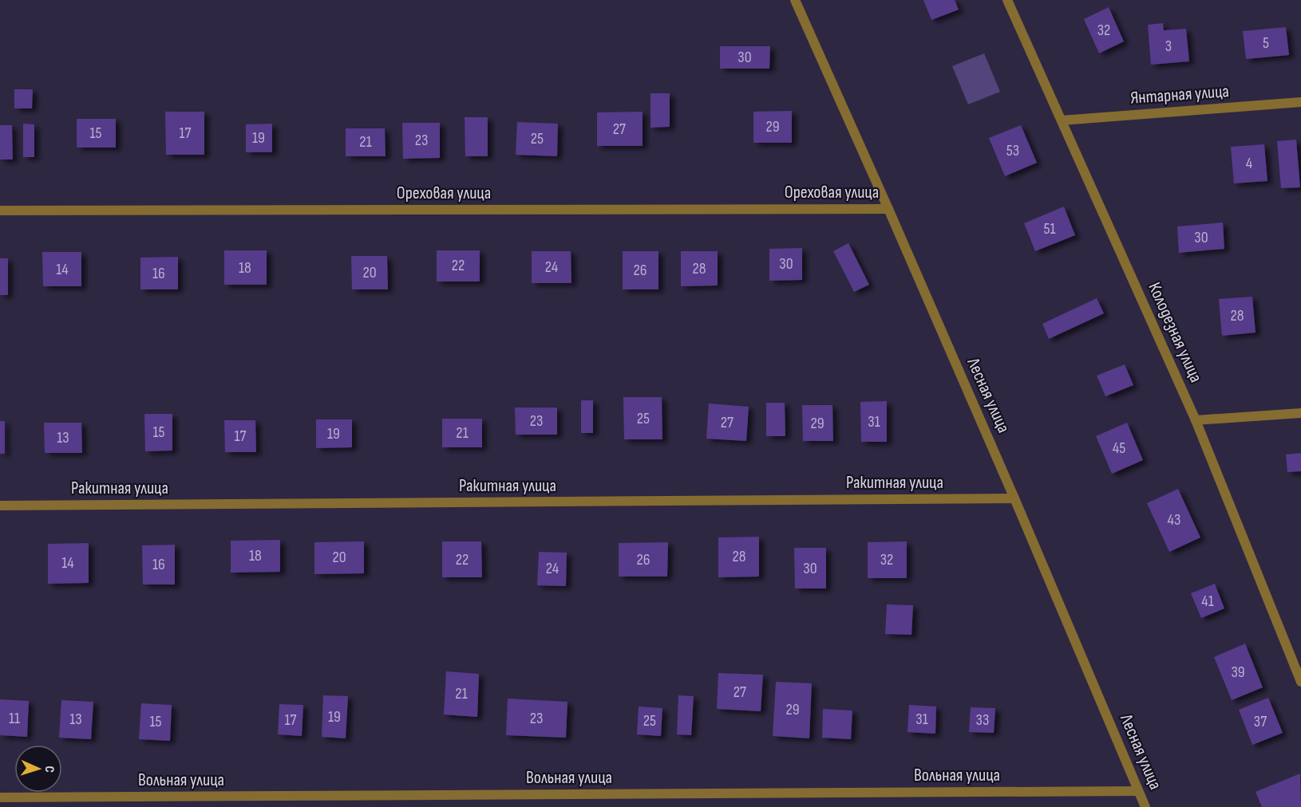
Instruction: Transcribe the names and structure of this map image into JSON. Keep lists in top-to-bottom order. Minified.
{"streets":{"street":["Янтарная улица","Ореховая улица","Колодезная улица","Лесная улица","Ракитная улица","Вольная улица"]},"crossings":[["Янтарная улица","Колодезная улица"],["Ореховая улица","Лесная улица"],["Лесная улица","Ракитная улица"],["Лесная улица","Вольная улица"]],"house_numbers":["32","5","3","30","29","27","15","17","19","25","23","21","53","4","51","30","30","22","24","18","28","14","26","20","16","28","25","23","31","27","29","15","21","19","17","13","45","43","18","28","20","22","26","32","14","16","24","30","41","39","27","21","29","19","11","23","13","31","17","33","25","15","37"],"north":"right"}
